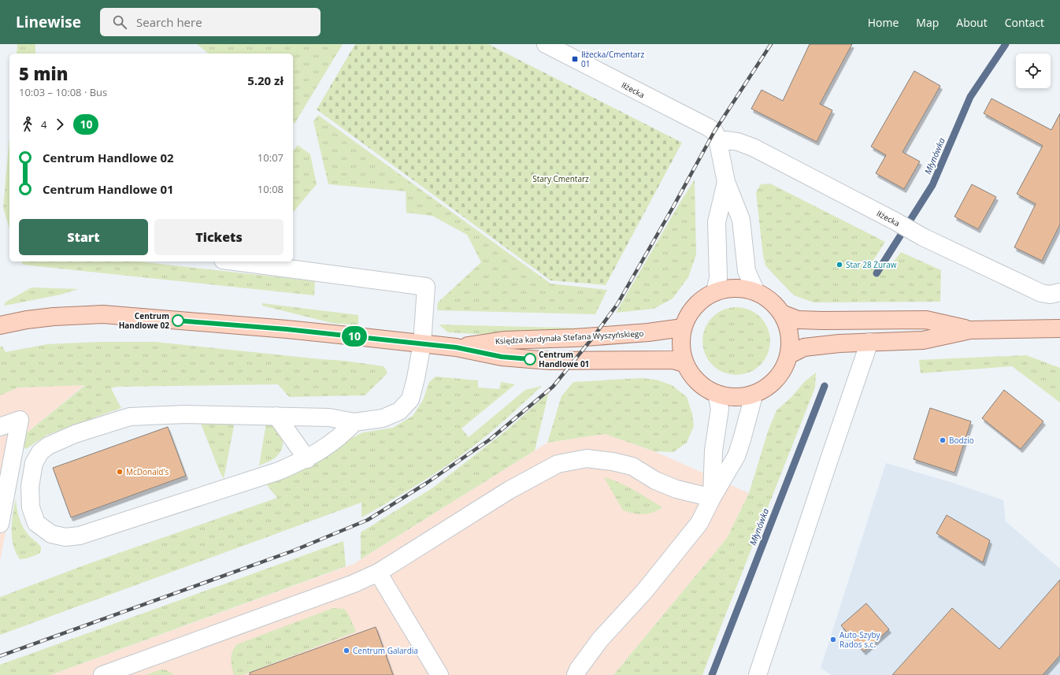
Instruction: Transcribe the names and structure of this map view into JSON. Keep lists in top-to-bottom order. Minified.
{"streets":{"main road":["Księdza kardynała Stefana Wyszyńskiego"],"street":["Iłżecka"]},"crossings":[["Iłżecka","Księdza kardynała Stefana Wyszyńskiego"]],"water":["Młynówka"],"parks":["Stary Cmentarz"],"places":{"transit":["Iłżecka/Cmentarz 01"],"other":["Star 28 Żuraw","Centrum Handlowe 02","Centrum Handlowe 01","Bodzio","McDonald's","Auto-Szyby Rados s.c.","Centrum Galardia"]},"lines":["bus line 10"],"page":{"header":"Linewise","search":"Search here","nav":["Home","Map","About","Contact"],"on_map":"10","heading":["5 min","10:03 – 10:08 · Bus","5.20 zł"],"legs":["4","10"],"list":[{"name":"Centrum Handlowe 02","value":"10:07"},{"name":"Centrum Handlowe 01","value":"10:08"}],"buttons":["Start","Tickets"]}}
